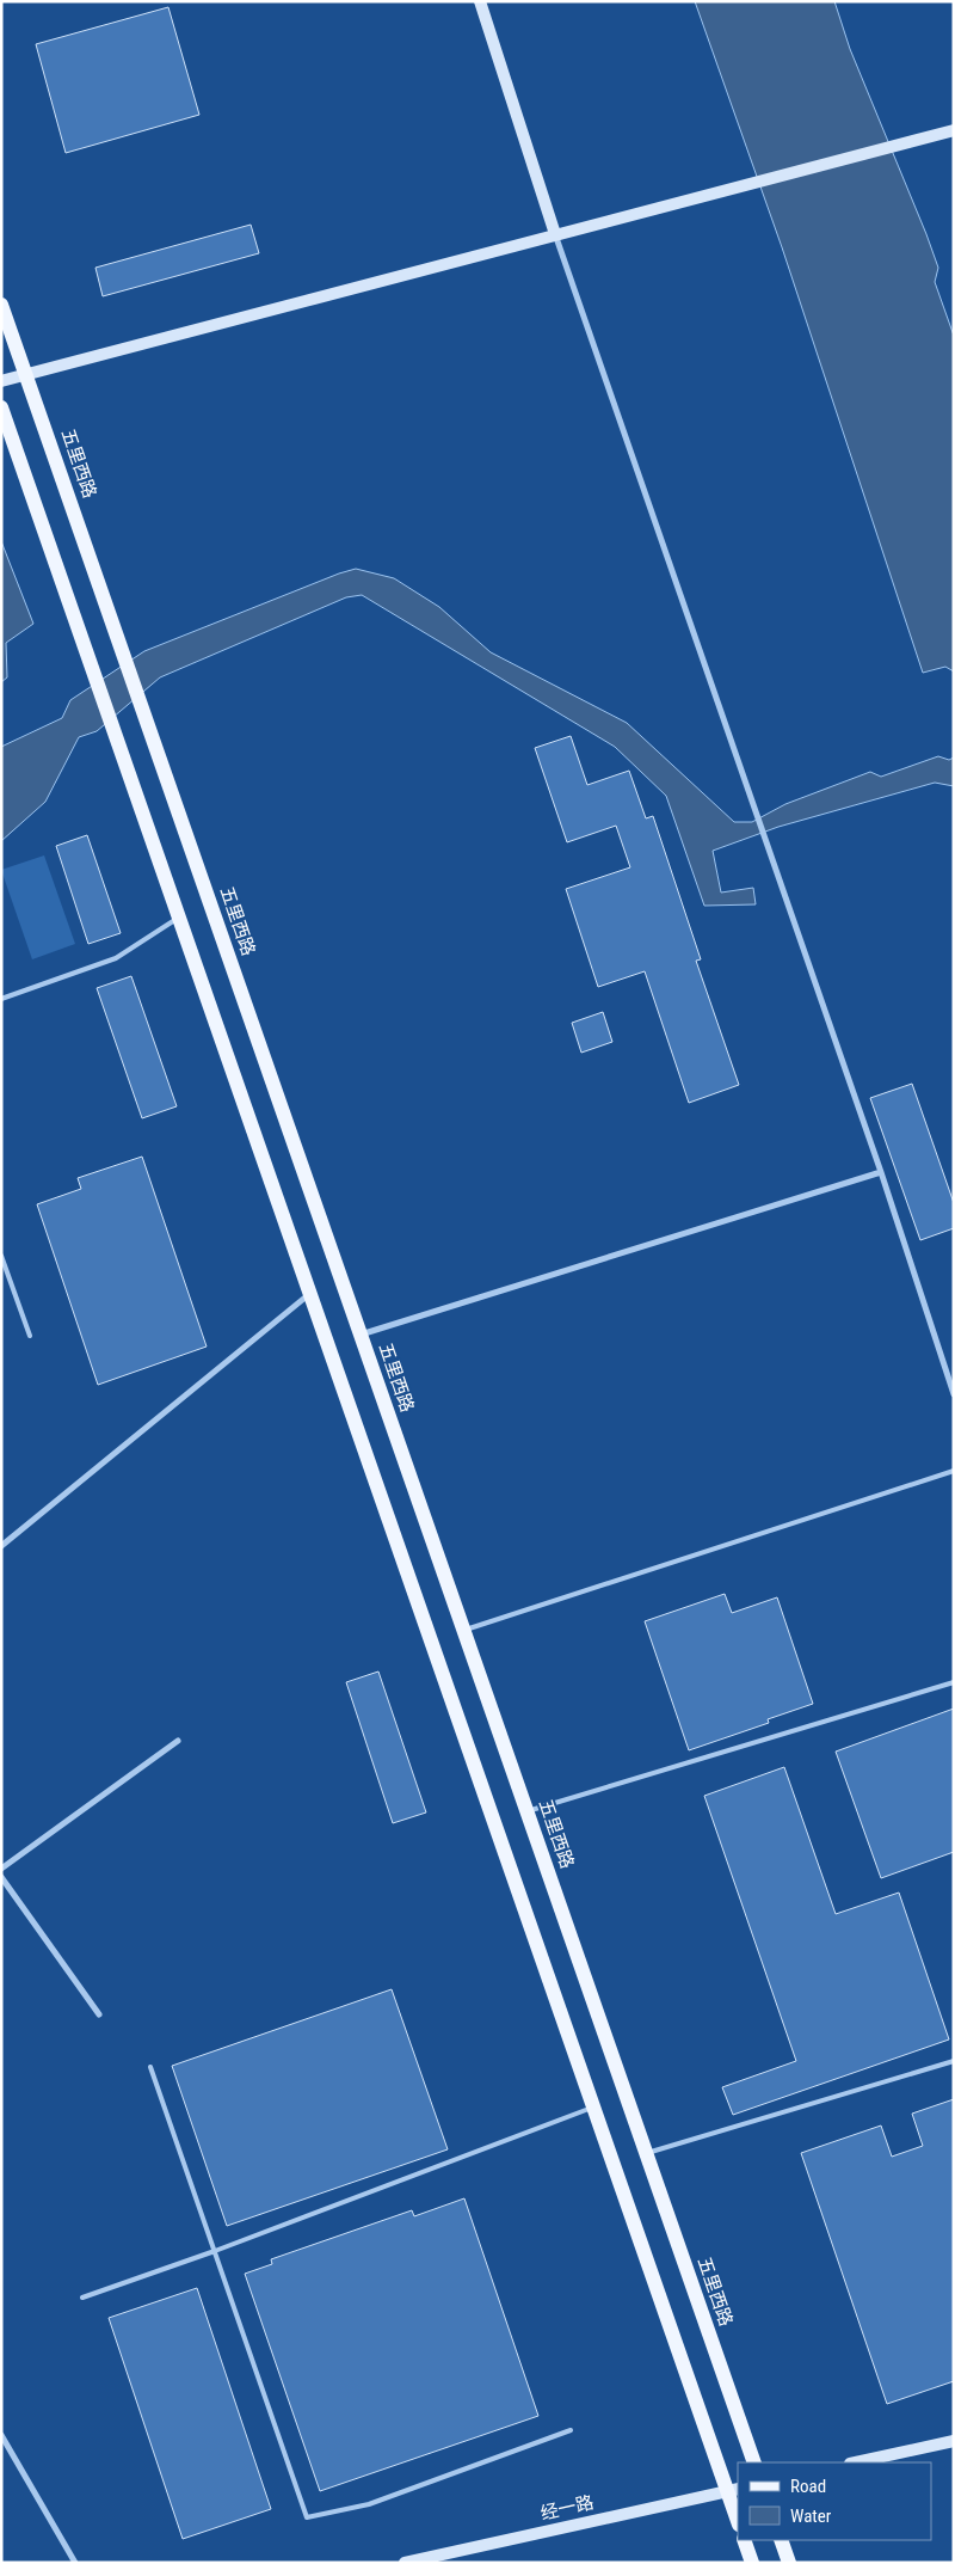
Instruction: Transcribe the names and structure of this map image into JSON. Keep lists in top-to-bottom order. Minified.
{"streets":{"main road":["五里西路","经一路"]},"legend":["Road","Water"]}
